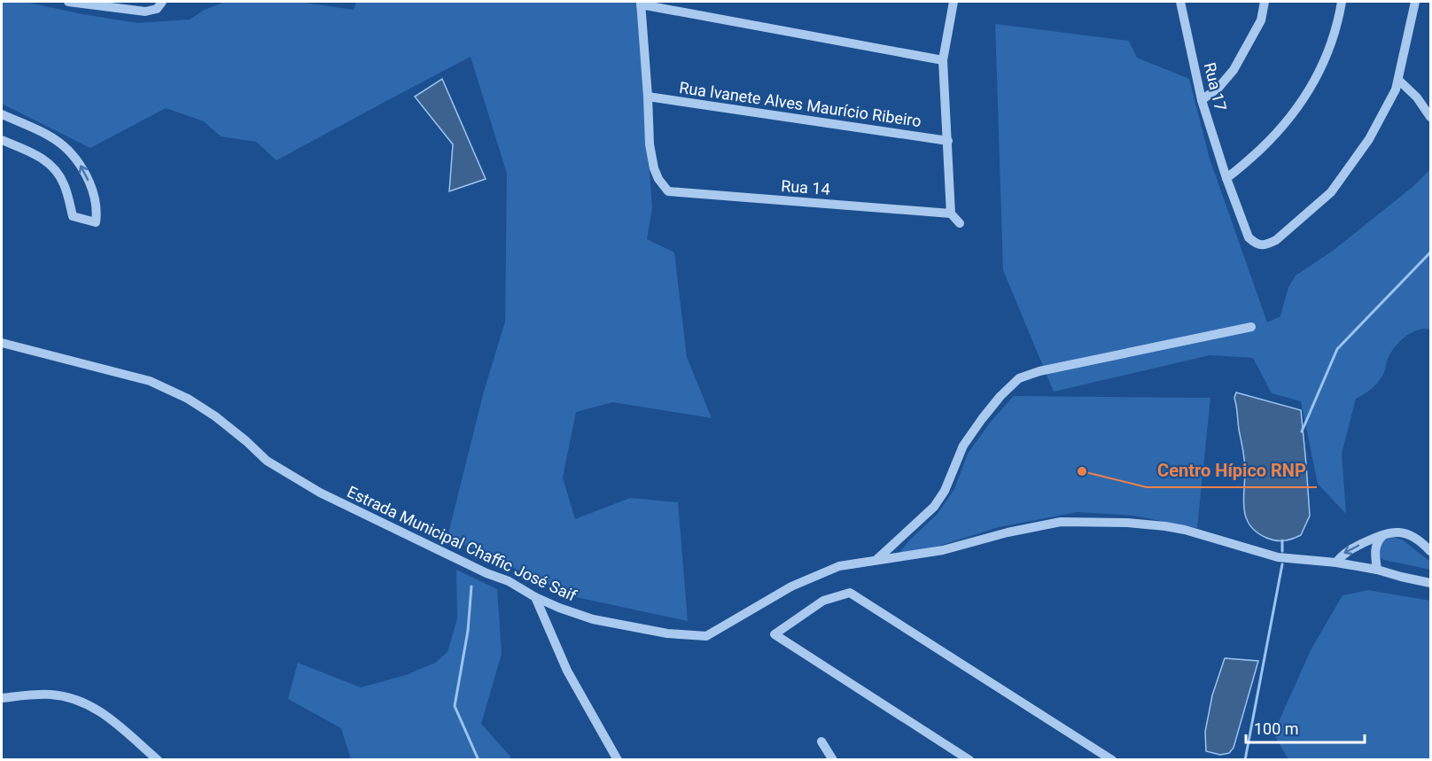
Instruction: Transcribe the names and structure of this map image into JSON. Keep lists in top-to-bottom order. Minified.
{"streets":{"street":["Rua 17","Rua lvanete Alves Maurício Ribeiro","Rua 14","Estrada Municipal Chaffic José Saif"]},"crossings":[["Rua lvanete Alves Maurício Ribeiro","Rua 14"]],"places":["Centro Hípico RNP"],"scale_bar":"100 m"}
